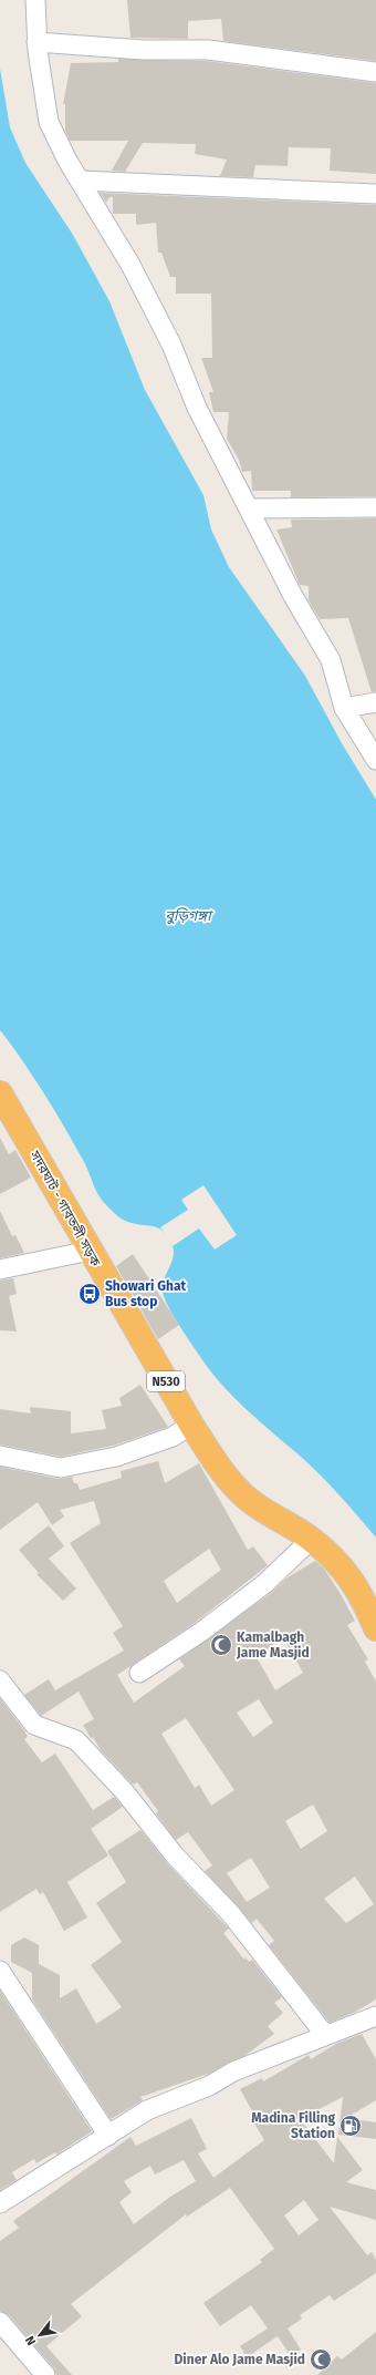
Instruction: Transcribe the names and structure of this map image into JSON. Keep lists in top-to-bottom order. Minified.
{"streets":{"highway":["সদরঘাট - গাবতলী সড়ক","N530"]},"water":["বুড়িগঙ্গা"],"places":{"bus stop":["Showari Ghat Bus stop"],"mosque":["Kamalbagh Jame Masjid","Diner Alo Jame Masjid"],"fuel station":["Madina Filling Station"]},"north":"bottom left"}
